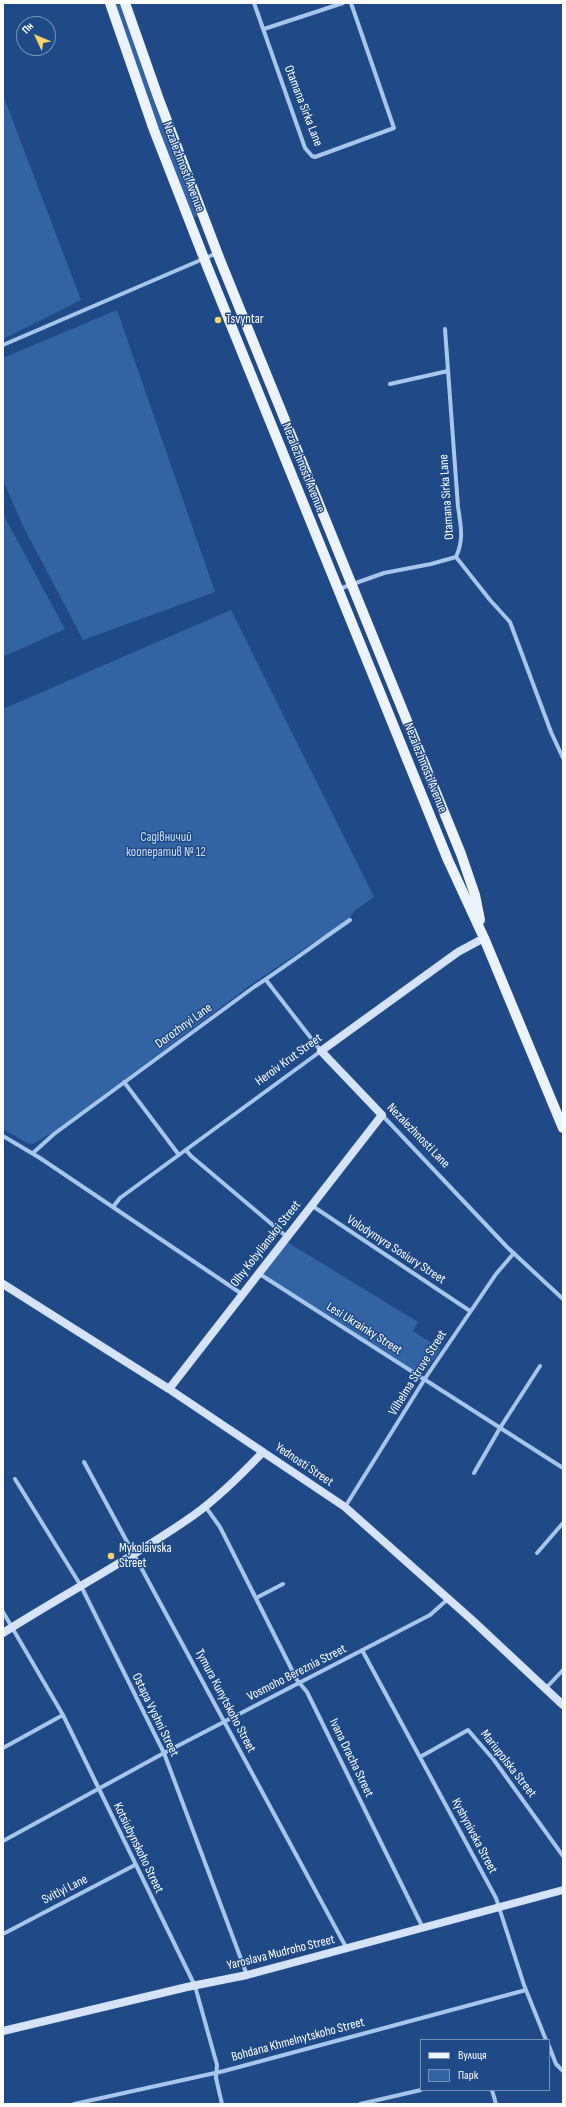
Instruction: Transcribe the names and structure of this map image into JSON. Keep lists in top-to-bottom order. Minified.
{"streets":{"main road":["Nezalezhnosti Avenue"],"street":["Otamana Sirka Lane","Dorozhnyi Lane","Heroiv Krut Street","Nezalezhnosti Lane","Olhy Kobylianskoi Street","Volodymyra Sosiury Street","Lesi Ukrainky Street","Vilhelma Struve Street","Yednosti Street","Vosmoho Bereznia Street","Tymura Kunytskoho Street","Ostapa Vyshni Street","Ivana Dracha Street","Mariupolska Street","Kyshynivska Street","Kotsiubynskoho Street","Svitlyi Lane","Yaroslava Mudroho Street","Bohdana Khmelnytskoho Street"]},"crossings":[["Nezalezhnosti Avenue","Heroiv Krut Street"],["Dorozhnyi Lane","Nezalezhnosti Lane"],["Heroiv Krut Street","Nezalezhnosti Lane"],["Nezalezhnosti Lane","Olhy Kobylianskoi Street"],["Nezalezhnosti Lane","Vilhelma Struve Street"],["Olhy Kobylianskoi Street","Volodymyra Sosiury Street"],["Olhy Kobylianskoi Street","Lesi Ukrainky Street"],["Olhy Kobylianskoi Street","Yednosti Street"],["Volodymyra Sosiury Street","Vilhelma Struve Street"],["Lesi Ukrainky Street","Vilhelma Struve Street"],["Vilhelma Struve Street","Yednosti Street"],["Yednosti Street","Vosmoho Bereznia Street"],["Vosmoho Bereznia Street","Tymura Kunytskoho Street"],["Vosmoho Bereznia Street","Ostapa Vyshni Street"],["Vosmoho Bereznia Street","Ivana Dracha Street"],["Vosmoho Bereznia Street","Kyshynivska Street"],["Vosmoho Bereznia Street","Kotsiubynskoho Street"],["Tymura Kunytskoho Street","Yaroslava Mudroho Street"],["Ostapa Vyshni Street","Yaroslava Mudroho Street"],["Ivana Dracha Street","Yaroslava Mudroho Street"],["Mariupolska Street","Kyshynivska Street"],["Kyshynivska Street","Yaroslava Mudroho Street"],["Kyshynivska Street","Bohdana Khmelnytskoho Street"],["Kotsiubynskoho Street","Svitlyi Lane"],["Kotsiubynskoho Street","Yaroslava Mudroho Street"],["Kotsiubynskoho Street","Bohdana Khmelnytskoho Street"]],"parks":["Садівничий кооператив № 12"],"places":["Tsvyntar","Mykolaivska Street"],"legend":["Вулиця","Парк"],"north":"top left"}
